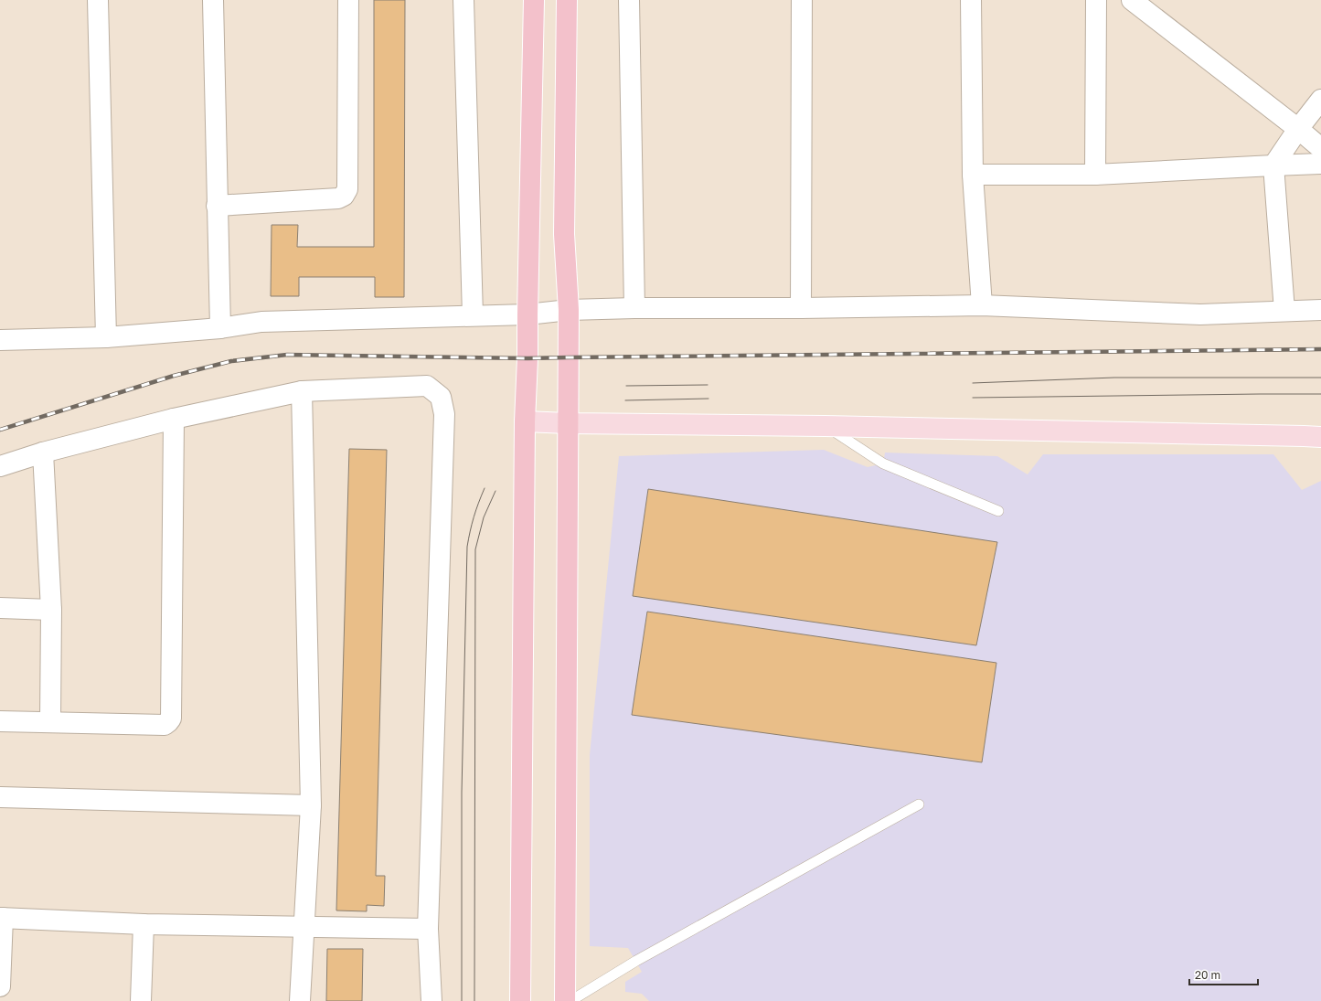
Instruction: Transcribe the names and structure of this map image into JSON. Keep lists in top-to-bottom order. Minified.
{"scale_bar":"20 m"}
